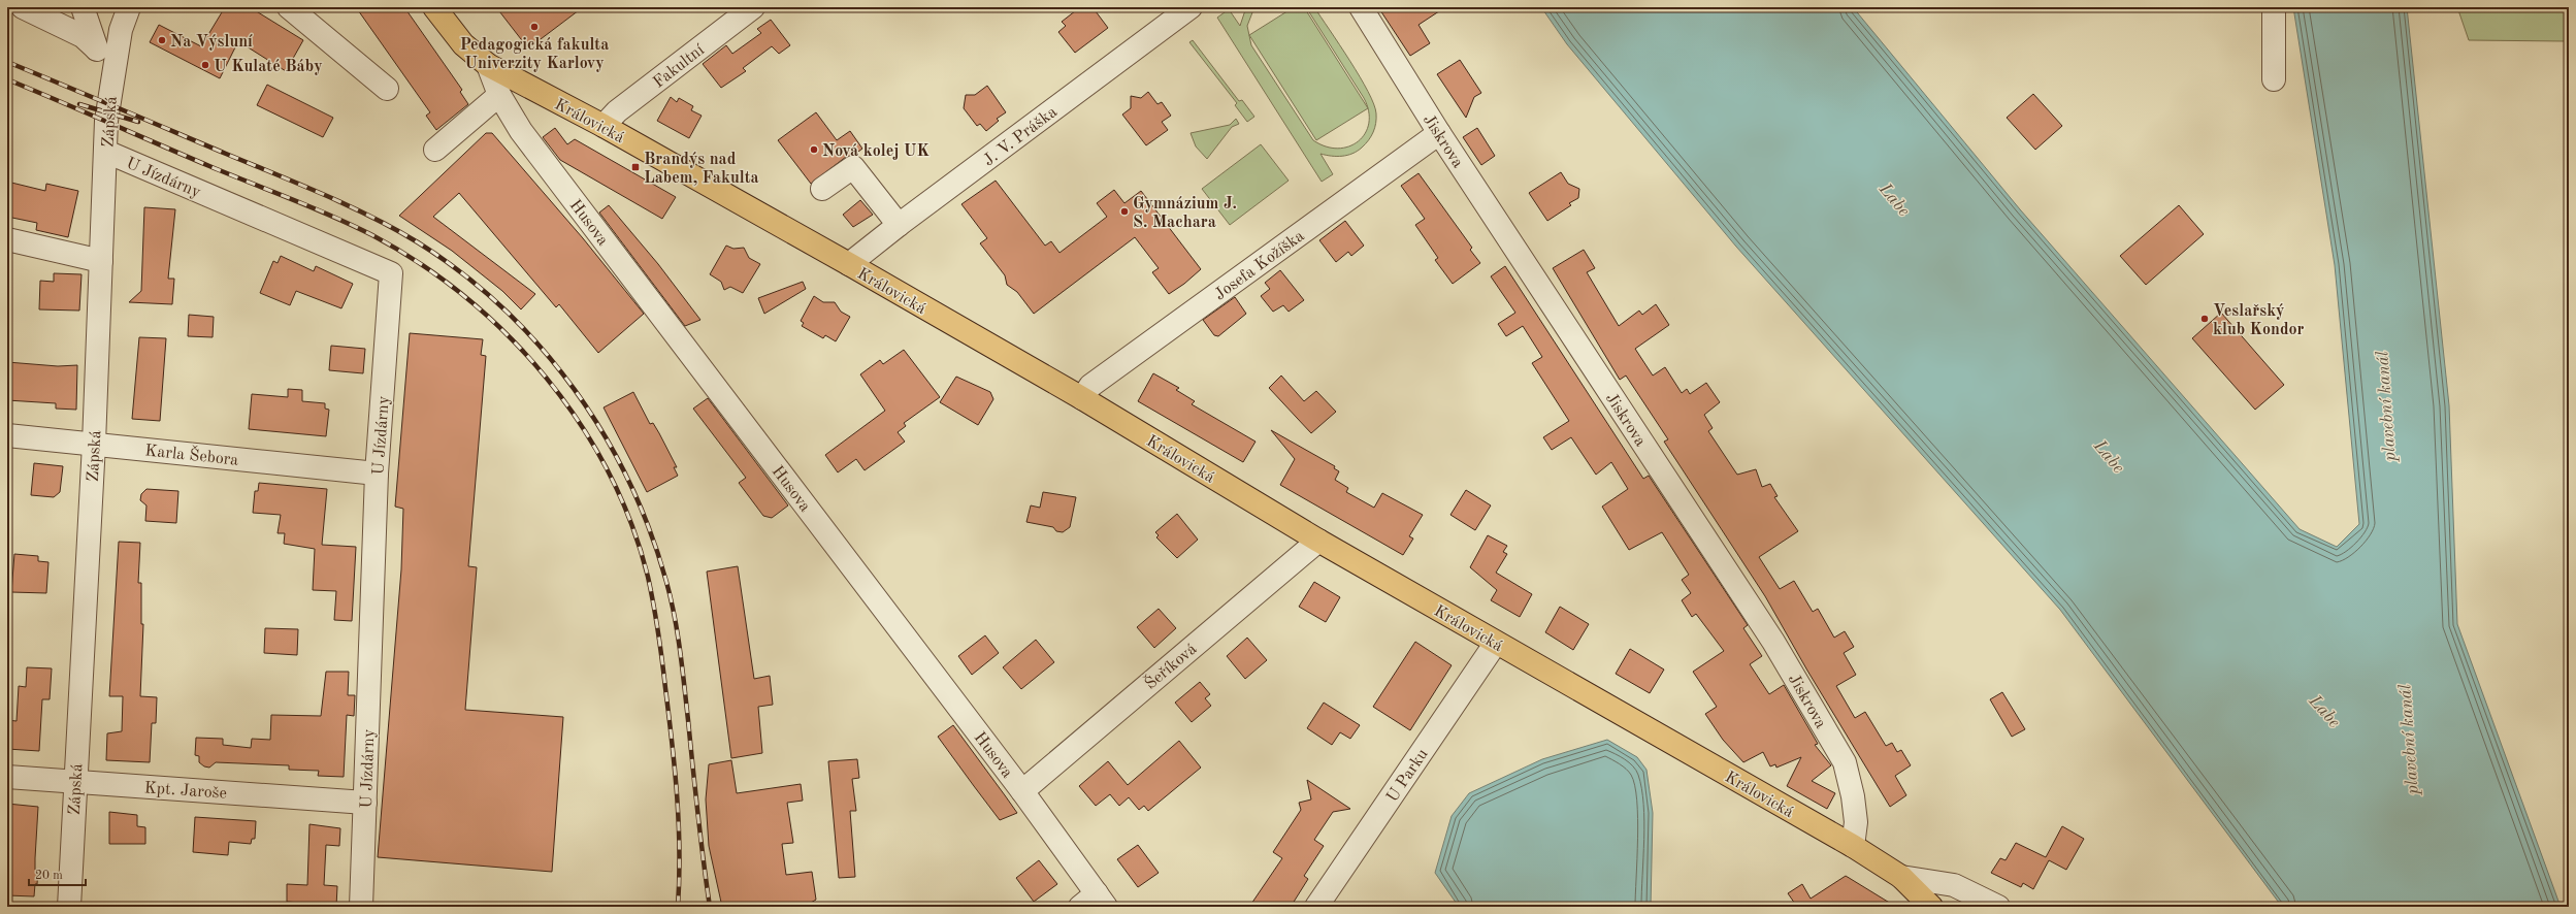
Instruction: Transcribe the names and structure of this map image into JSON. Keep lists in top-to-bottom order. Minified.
{"streets":{"main road":["Královická"],"street":["Fakultní","Zápská","J. V. Práška","Jiskrova","U Jízdárny","Husova","Josefa Kožíška","Karla Šebora","Šeříková","U Parku","Kpt. Jaroše"]},"crossings":[["Fakultní","Královická"],["Královická","J. V. Práška"],["Královická","Jiskrova"],["Královická","Husova"],["Královická","Josefa Kožíška"],["Královická","Šeříková"],["Královická","U Parku"],["Zápská","U Jízdárny"],["Zápská","Karla Šebora"],["Zápská","Kpt. Jaroše"],["Jiskrova","Josefa Kožíška"],["U Jízdárny","Karla Šebora"],["U Jízdárny","Kpt. Jaroše"],["Husova","Šeříková"]],"water":["Labe","plavební kanál"],"places":{"other":["Pedagogická fakulta Univerzity Karlovy","Na Výsluní","U Kulaté Báby","Nová kolej UK","Gymnázium J. S. Machara","Veslařský klub Kondor"],"transit":["Brandýs nad Labem, Fakulta"]},"scale_bar":"20 m"}
